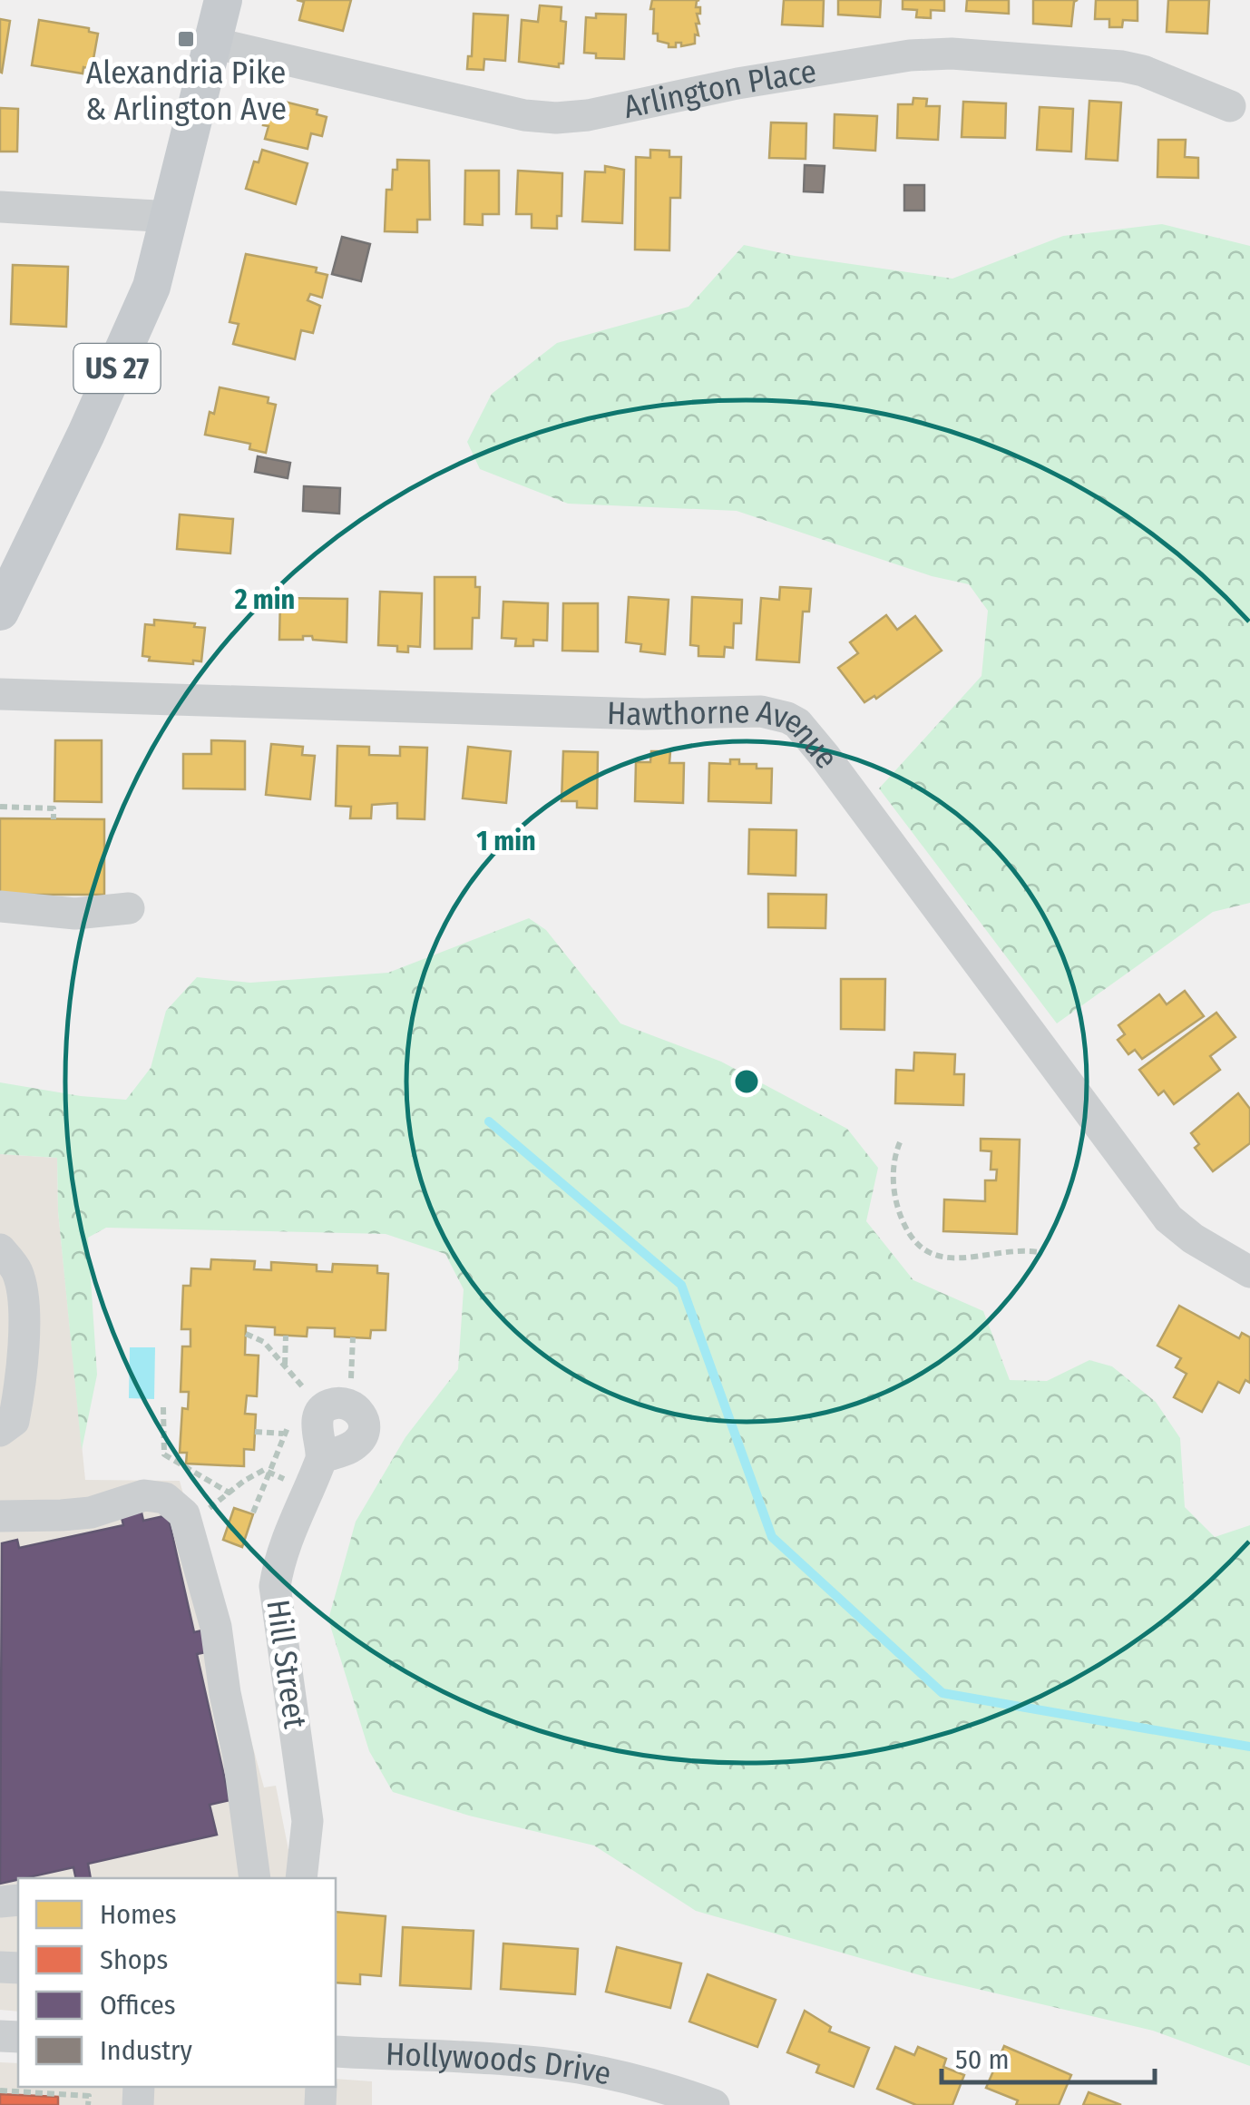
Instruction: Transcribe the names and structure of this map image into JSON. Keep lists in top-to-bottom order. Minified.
{"streets":{"main road":["US 27"],"street":["Arlington Place","Hawthorne Avenue","Hill Street","Hollywoods Drive"]},"crossings":[["Arlington Place","US 27"]],"places":{"transit":["Alexandria Pike & Arlington Ave"]},"legend":["Homes","Shops","Offices","Industry"],"scale_bar":"50 m","rings":["2 min","1 min"]}
